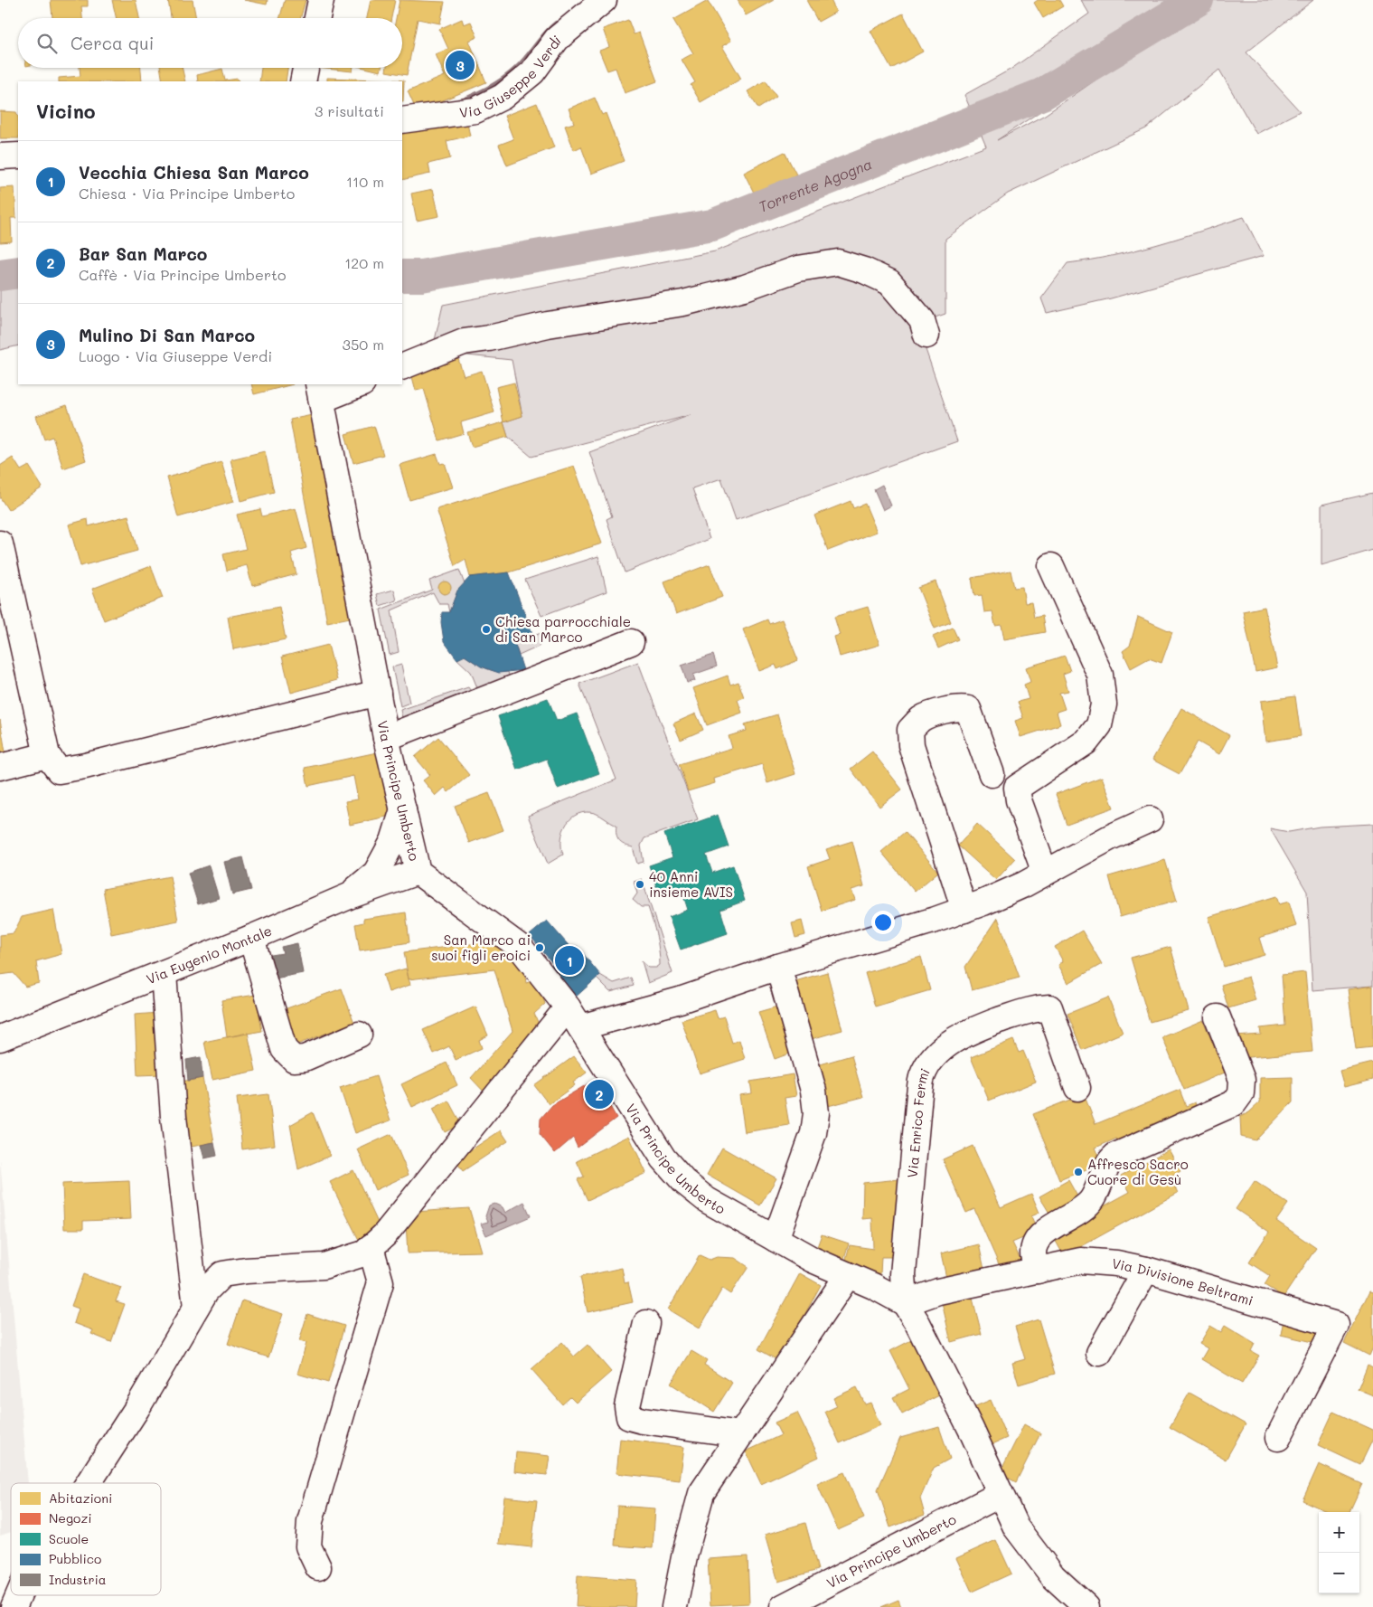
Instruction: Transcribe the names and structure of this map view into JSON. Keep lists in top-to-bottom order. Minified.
{"streets":{"street":["Via Giuseppe Verdi","Via Principe Umberto","Via Eugenio Montale","Via Enrico Fermi","Via Divisione Beltrami"]},"crossings":[["Via Principe Umberto","Via Eugenio Montale"],["Via Principe Umberto","Via Enrico Fermi"],["Via Principe Umberto","Via Divisione Beltrami"],["Via Enrico Fermi","Via Divisione Beltrami"]],"water":["Torrente Agogna"],"places":["Chiesa parrocchiale di San Marco","40 Anni insieme AVIS","San Marco ai suoi figli eroici","Affresco Sacro Cuore di Gesù"],"legend":["Abitazioni","Negozi","Scuole","Pubblico","Industria"],"page":{"search":"Cerca qui","pins":["3","1","2"],"heading":["Vicino","3 risultati"],"list":[{"mark":"1","name":"Vecchia Chiesa San Marco","note":"Chiesa · Via Principe Umberto","value":"110 m"},{"mark":"2","name":"Bar San Marco","note":"Caffè · Via Principe Umberto","value":"120 m"},{"mark":"3","name":"Mulino Di San Marco","note":"Luogo · Via Giuseppe Verdi","value":"350 m"}],"map_buttons":["+","−"]}}
